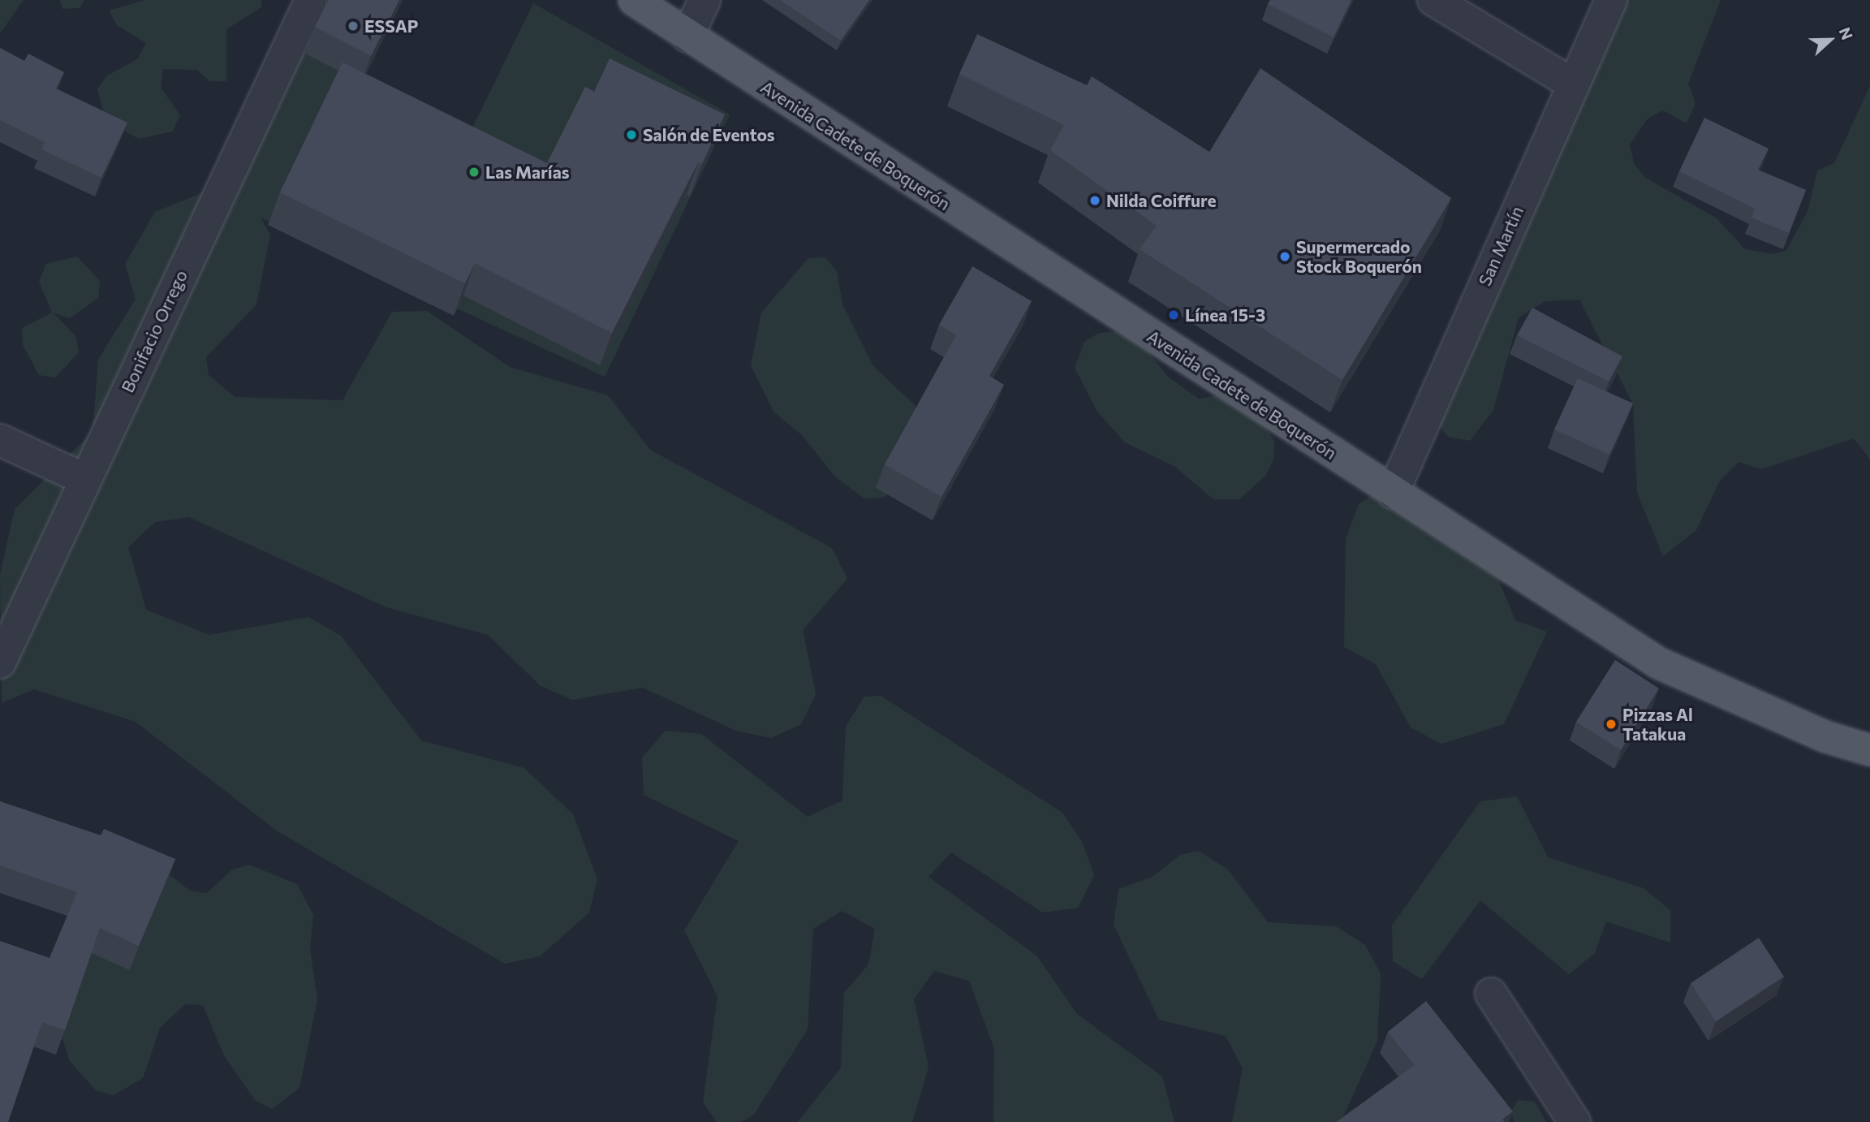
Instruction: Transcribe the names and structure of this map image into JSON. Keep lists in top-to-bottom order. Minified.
{"streets":{"main road":["Avenida Cadete de Boquerón"],"street":["San Martín","Bonifacio Orrego"]},"crossings":[["Avenida Cadete de Boquerón","San Martín"]],"places":["ESSAP","Salón de Eventos","Las Marías","Nilda Coiffure","Supermercado Stock Boquerón","Línea 15-3","Pizzas Al Tatakua"],"north":"right"}
